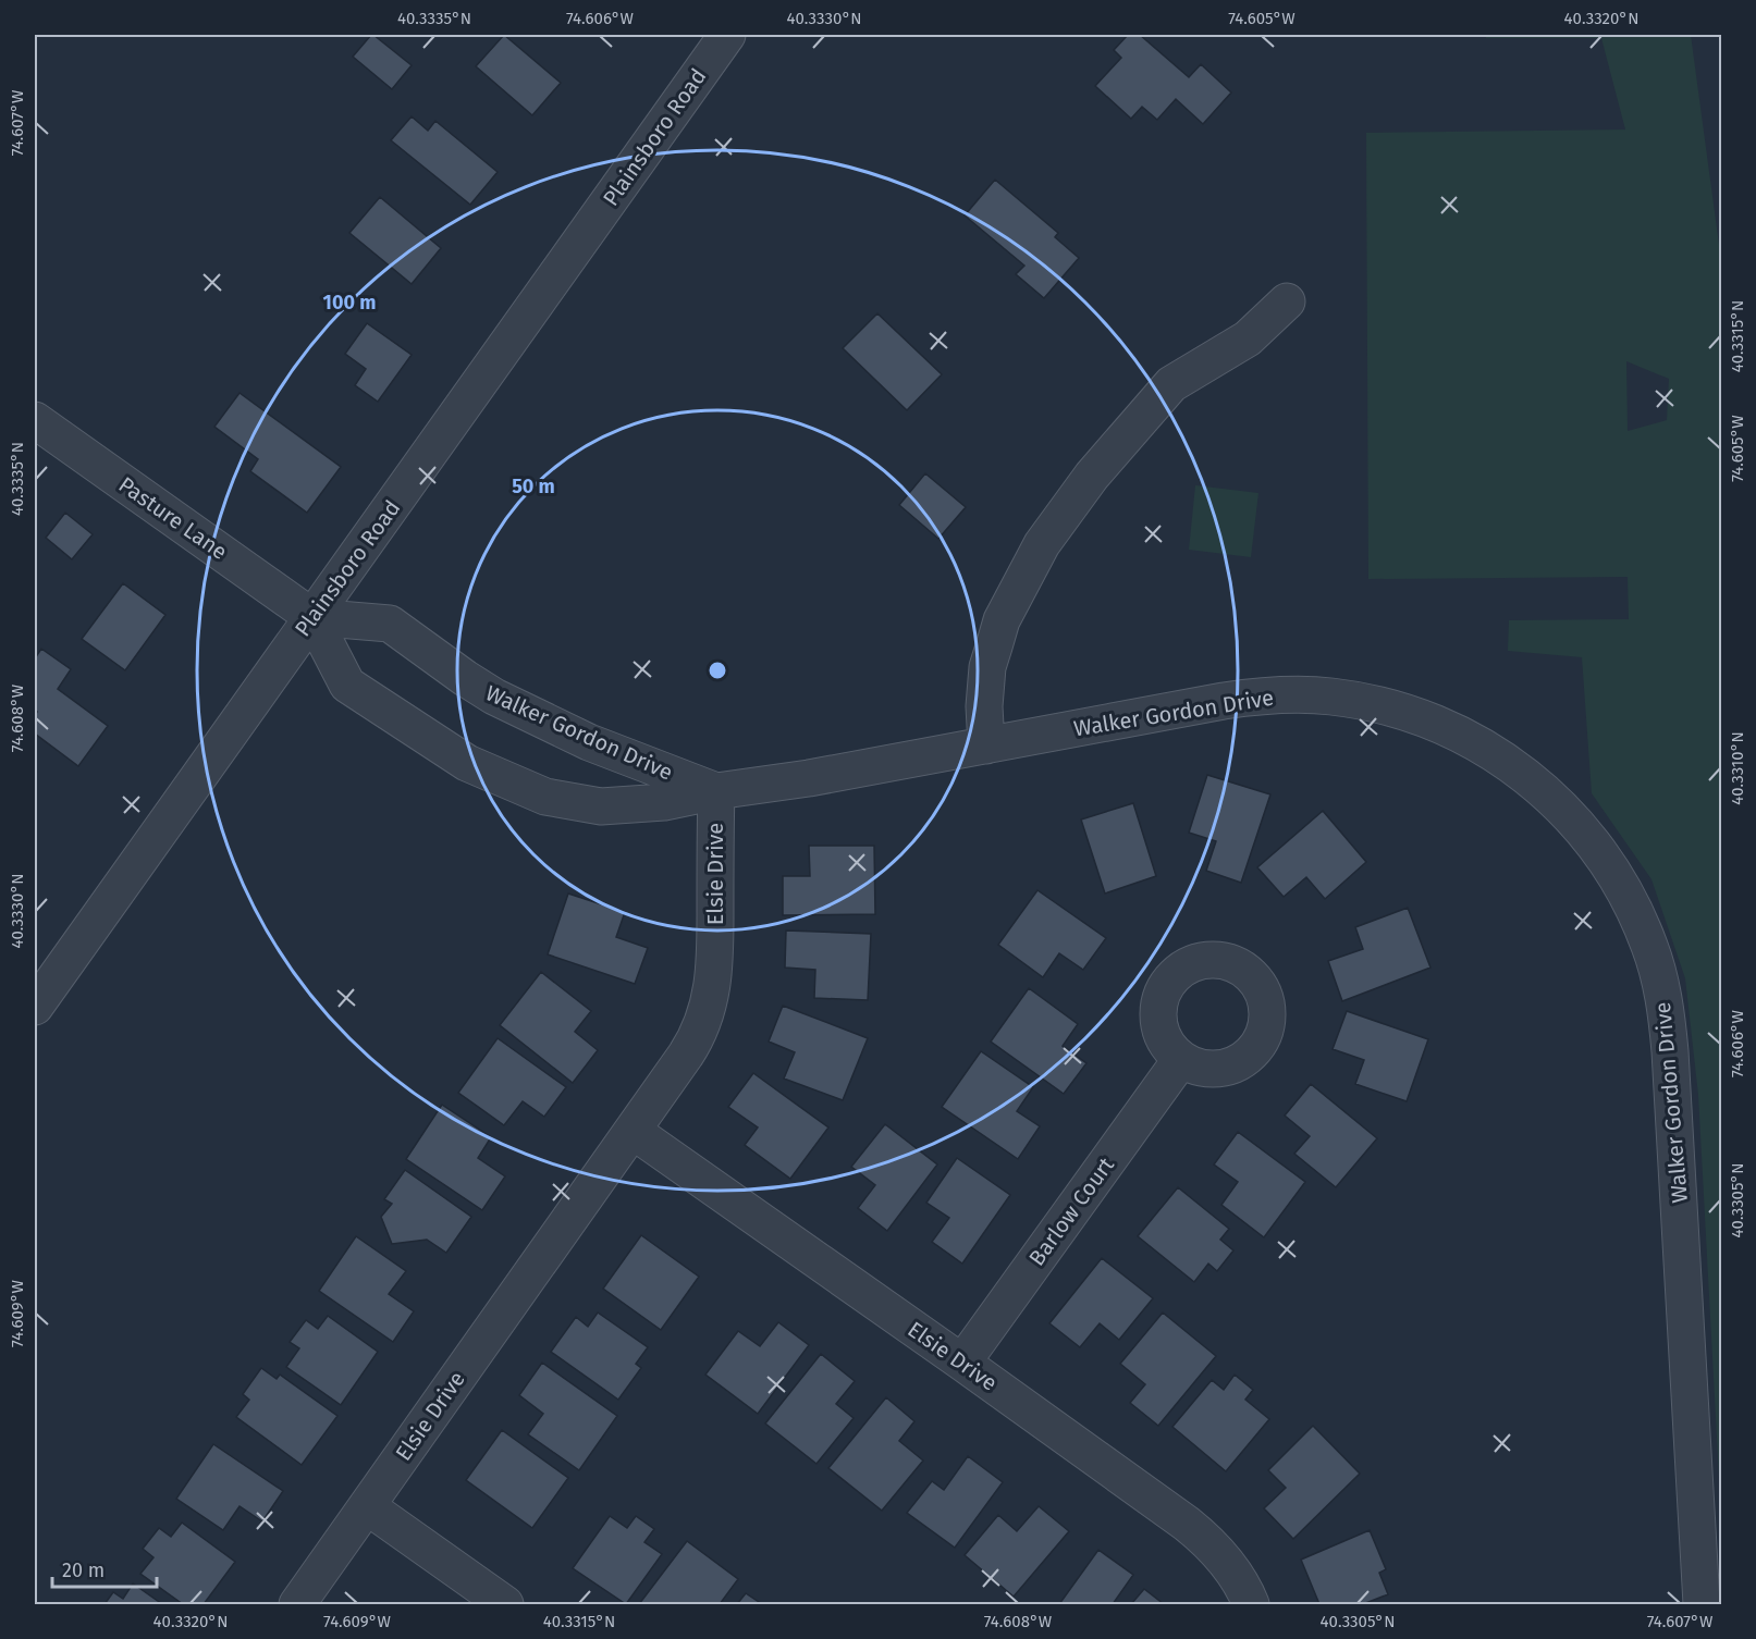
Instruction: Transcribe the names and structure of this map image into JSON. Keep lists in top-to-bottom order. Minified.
{"streets":{"street":["Plainsboro Road","Pasture Lane","Walker Gordon Drive","Elsie Drive","Barlow Court"]},"crossings":[["Plainsboro Road","Pasture Lane"],["Plainsboro Road","Walker Gordon Drive"],["Pasture Lane","Walker Gordon Drive"],["Walker Gordon Drive","Elsie Drive"],["Elsie Drive","Barlow Court"]],"scale_bar":"20 m","coordinates":["40.3335°N","74.606°W","40.3330°N","74.605°W","40.3320°N","74.607°W","40.3315°N","74.608°W","40.3310°N","40.3305°N","74.609°W"],"rings":["100 m","50 m"]}
